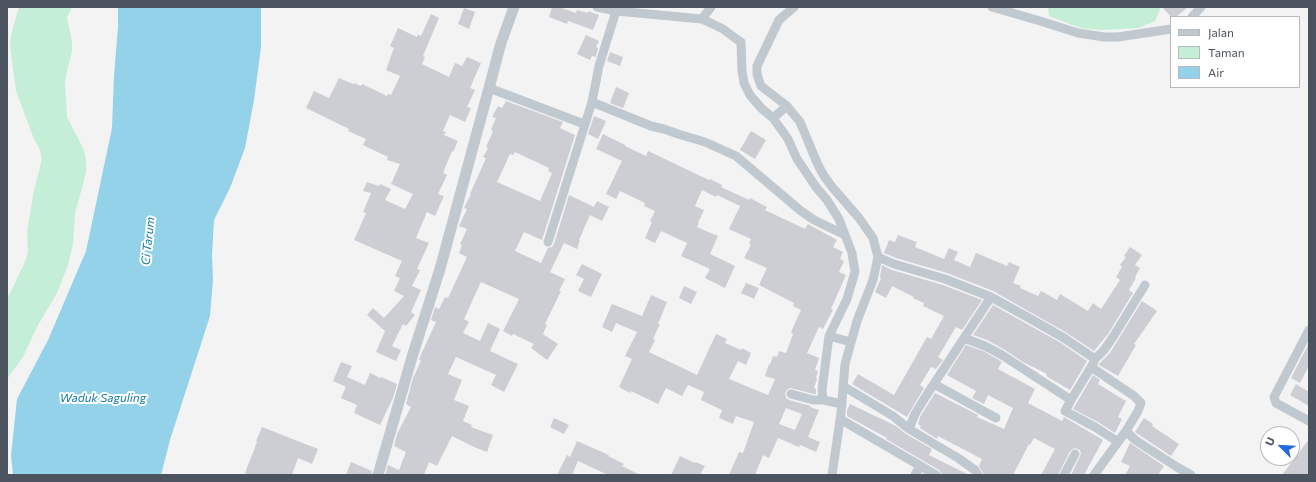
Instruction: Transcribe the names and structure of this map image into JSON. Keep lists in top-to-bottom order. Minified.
{"water":["Ci Tarum","Waduk Saguling"],"legend":["Jalan","Taman","Air"],"north":"top left"}
